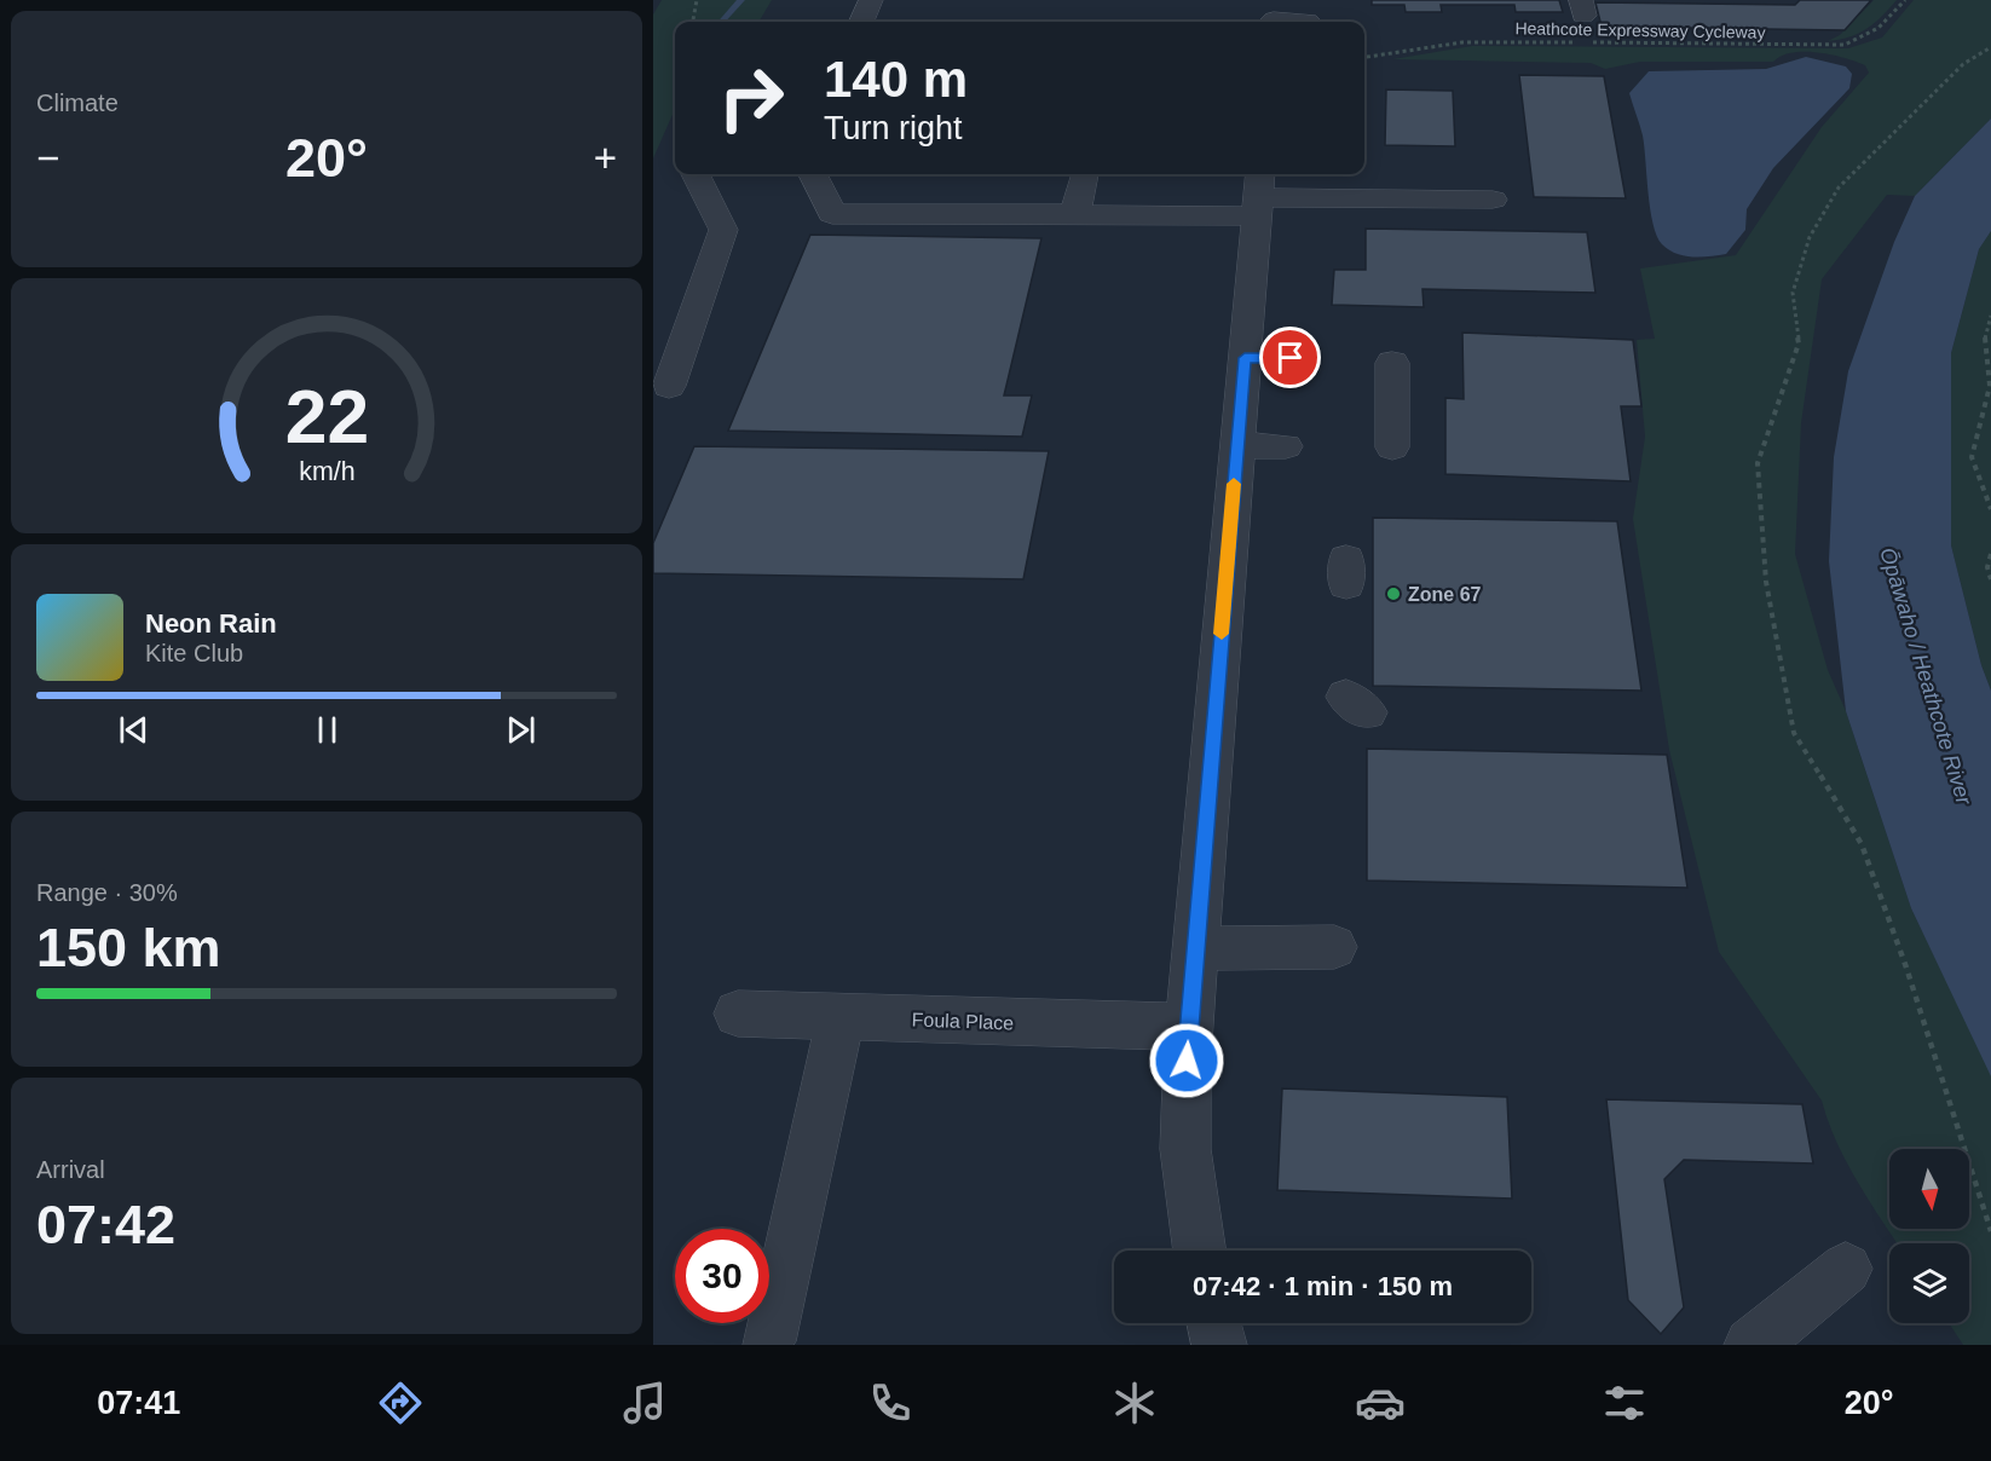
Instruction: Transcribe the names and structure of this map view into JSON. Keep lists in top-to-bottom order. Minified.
{"streets":{"street":["Foula Place"],"path":["Heathcote Expressway Cycleway"]},"water":["Ōpāwaho / Heathcote River"],"places":["Zone 67"],"north":"bottom","page":{"tile":["Climate",["Range · 30%","150 km"],["Arrival","07:42"]],"turn":["140 m","Turn right"],"heat":["−","20°","+"],"song":["Neon Rain","Kite Club"],"limit":"30","trip":"07:42 · 1 min · 150 m","tabs":["07:41","20°"],"gauge":["22","km/h"]}}
